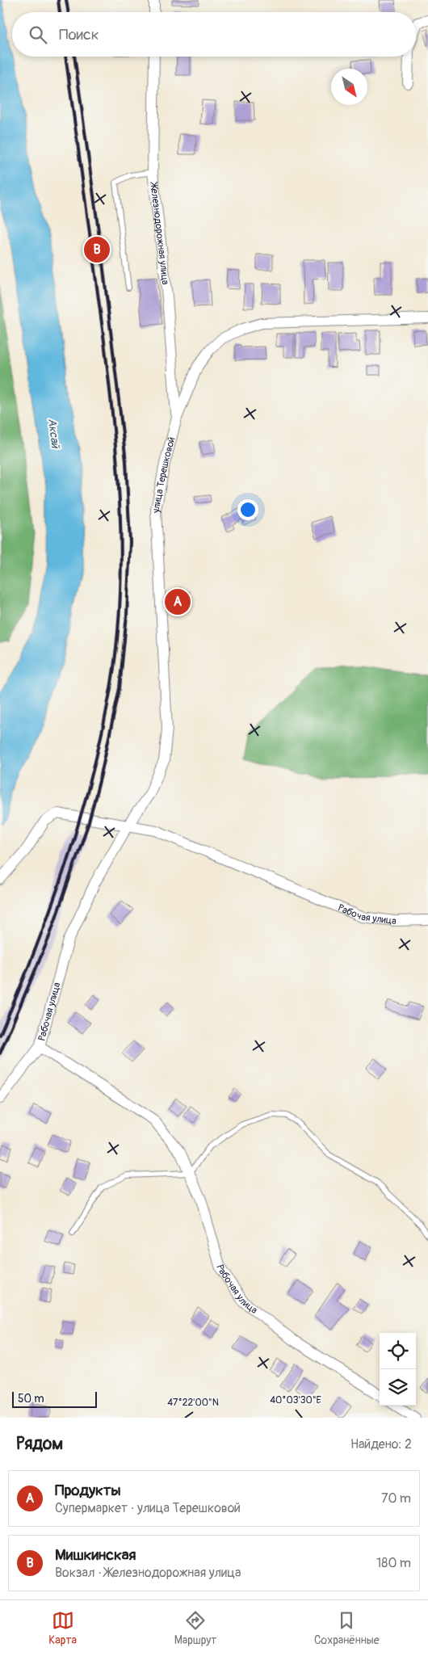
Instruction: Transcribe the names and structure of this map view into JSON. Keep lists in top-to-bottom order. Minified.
{"streets":{"street":["Железнодорожная улица","улица Терешковой","Рабочая улица"]},"crossings":[["Железнодорожная улица","улица Терешковой"],["улица Терешковой","Рабочая улица"]],"water":["Аксай"],"scale_bar":"50 m","north":"bottom right","page":{"search":"Поиск","pins":["B","A"],"scale":"50 m","heading":["Рядом","Найдено: 2"],"list":[{"mark":"A","name":"Продукты","note":"Супермаркет · улица Терешковой","value":"70 m"},{"mark":"B","name":"Мишкинская","note":"Вокзал · Железнодорожная улица","value":"180 m"}],"nav":["Карта","Маршрут","Сохранённые"]},"coordinates":["40°03'30\"E","47°22'00\"N"]}
